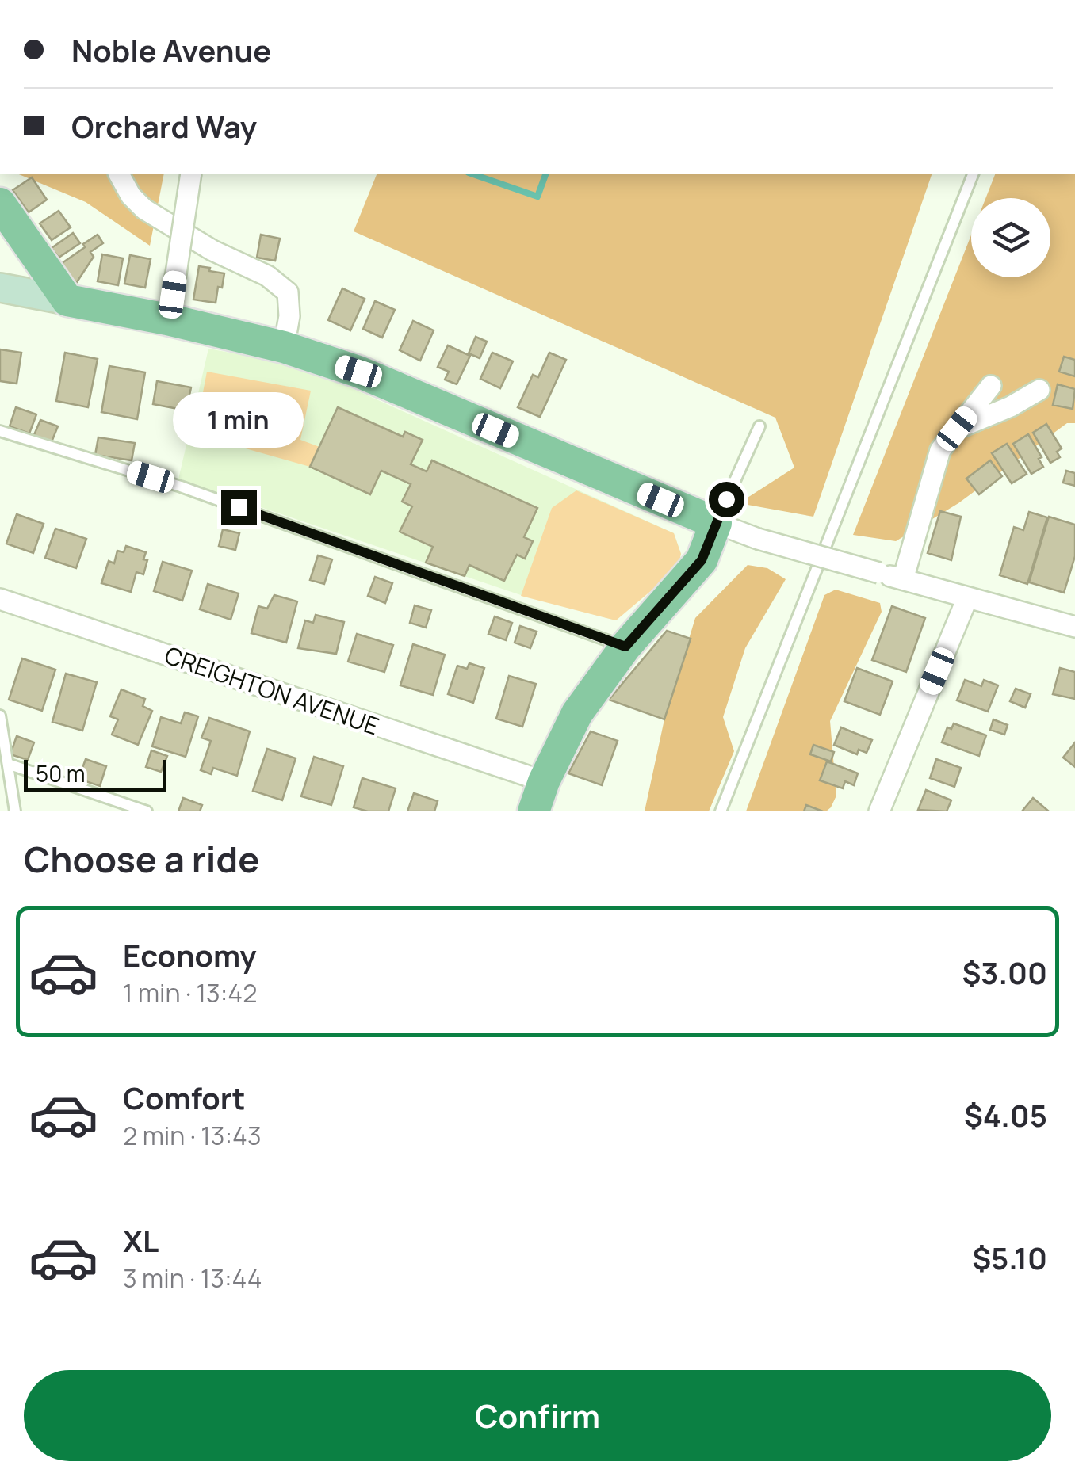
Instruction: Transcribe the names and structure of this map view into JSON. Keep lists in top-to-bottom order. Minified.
{"streets":{"street":["CREIGHTON AVENUE"]},"scale_bar":"50 m","page":{"banner":["Noble Avenue","Orchard Way"],"bubble":"1 min","scale":"50 m","heading":"Choose a ride","list":[{"name":"Economy","note":"1 min · 13:42","value":"$3.00"},{"name":"Comfort","note":"2 min · 13:43","value":"$4.05"},{"name":"XL","note":"3 min · 13:44","value":"$5.10"}],"buttons":"Confirm"}}
